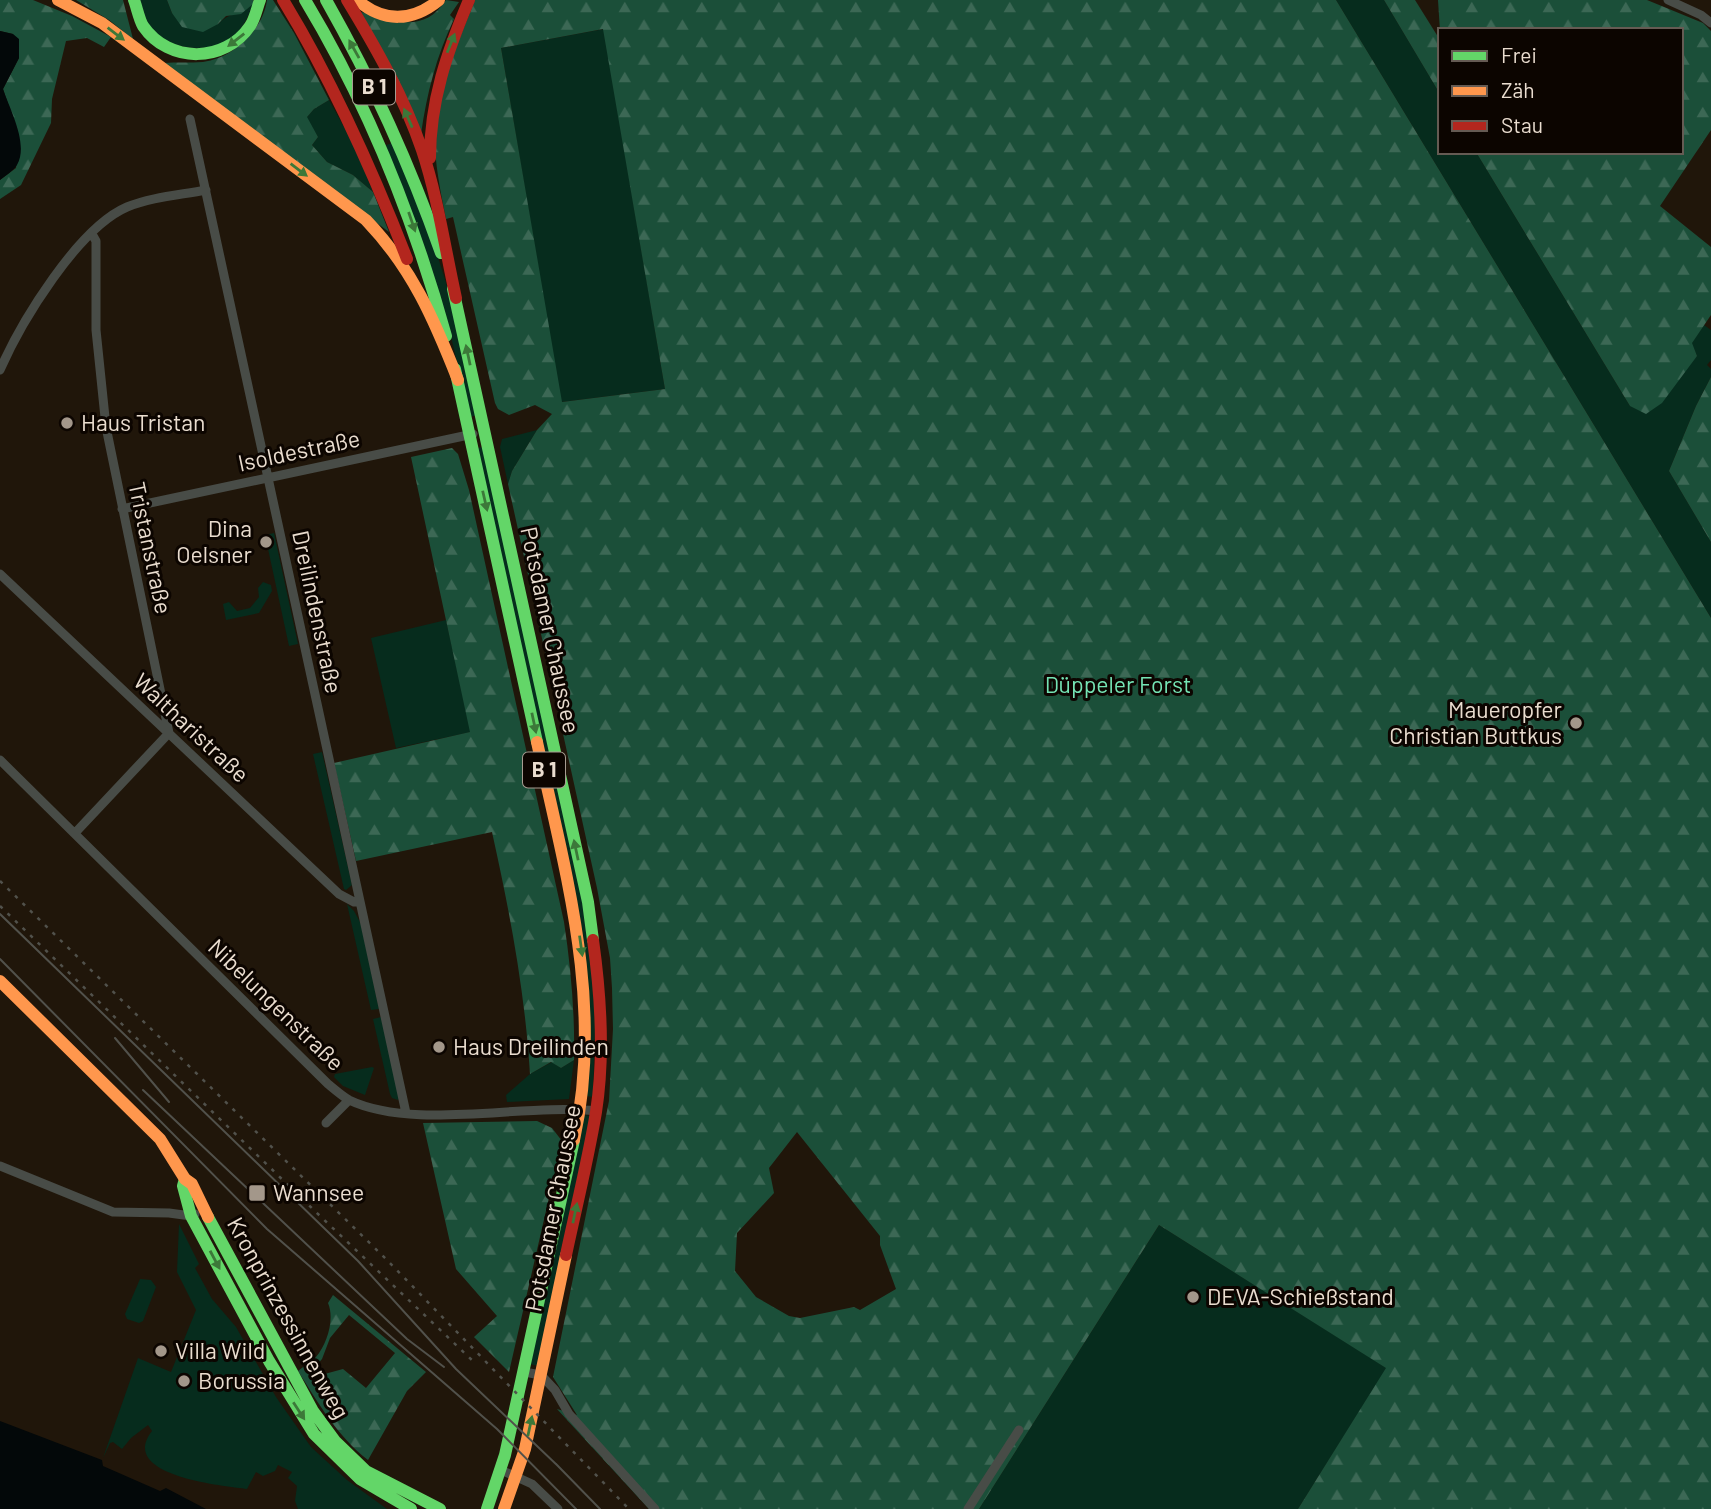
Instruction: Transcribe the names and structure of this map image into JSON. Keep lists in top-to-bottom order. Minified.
{"streets":{"main road":["B 1","Potsdamer Chaussee","Kronprinzessinnenweg"],"street":["Isoldestraße","Tristanstraße","Dreilindenstraße","Waltharistraße","Nibelungenstraße"]},"crossings":[["B 1","Potsdamer Chaussee"],["Isoldestraße","Tristanstraße"],["Isoldestraße","Dreilindenstraße"],["Isoldestraße","Potsdamer Chaussee"],["Tristanstraße","Waltharistraße"],["Dreilindenstraße","Waltharistraße"],["Dreilindenstraße","Nibelungenstraße"],["Potsdamer Chaussee","Nibelungenstraße"]],"parks":["Düppeler Forst"],"places":{"other":["Haus Tristan","Dina Oelsner","Maueropfer Christian Buttkus","Haus Dreilinden","DEVA-Schießstand","Villa Wild","Borussia"],"transit":["Wannsee"]},"legend":["Frei","Zäh","Stau"]}
